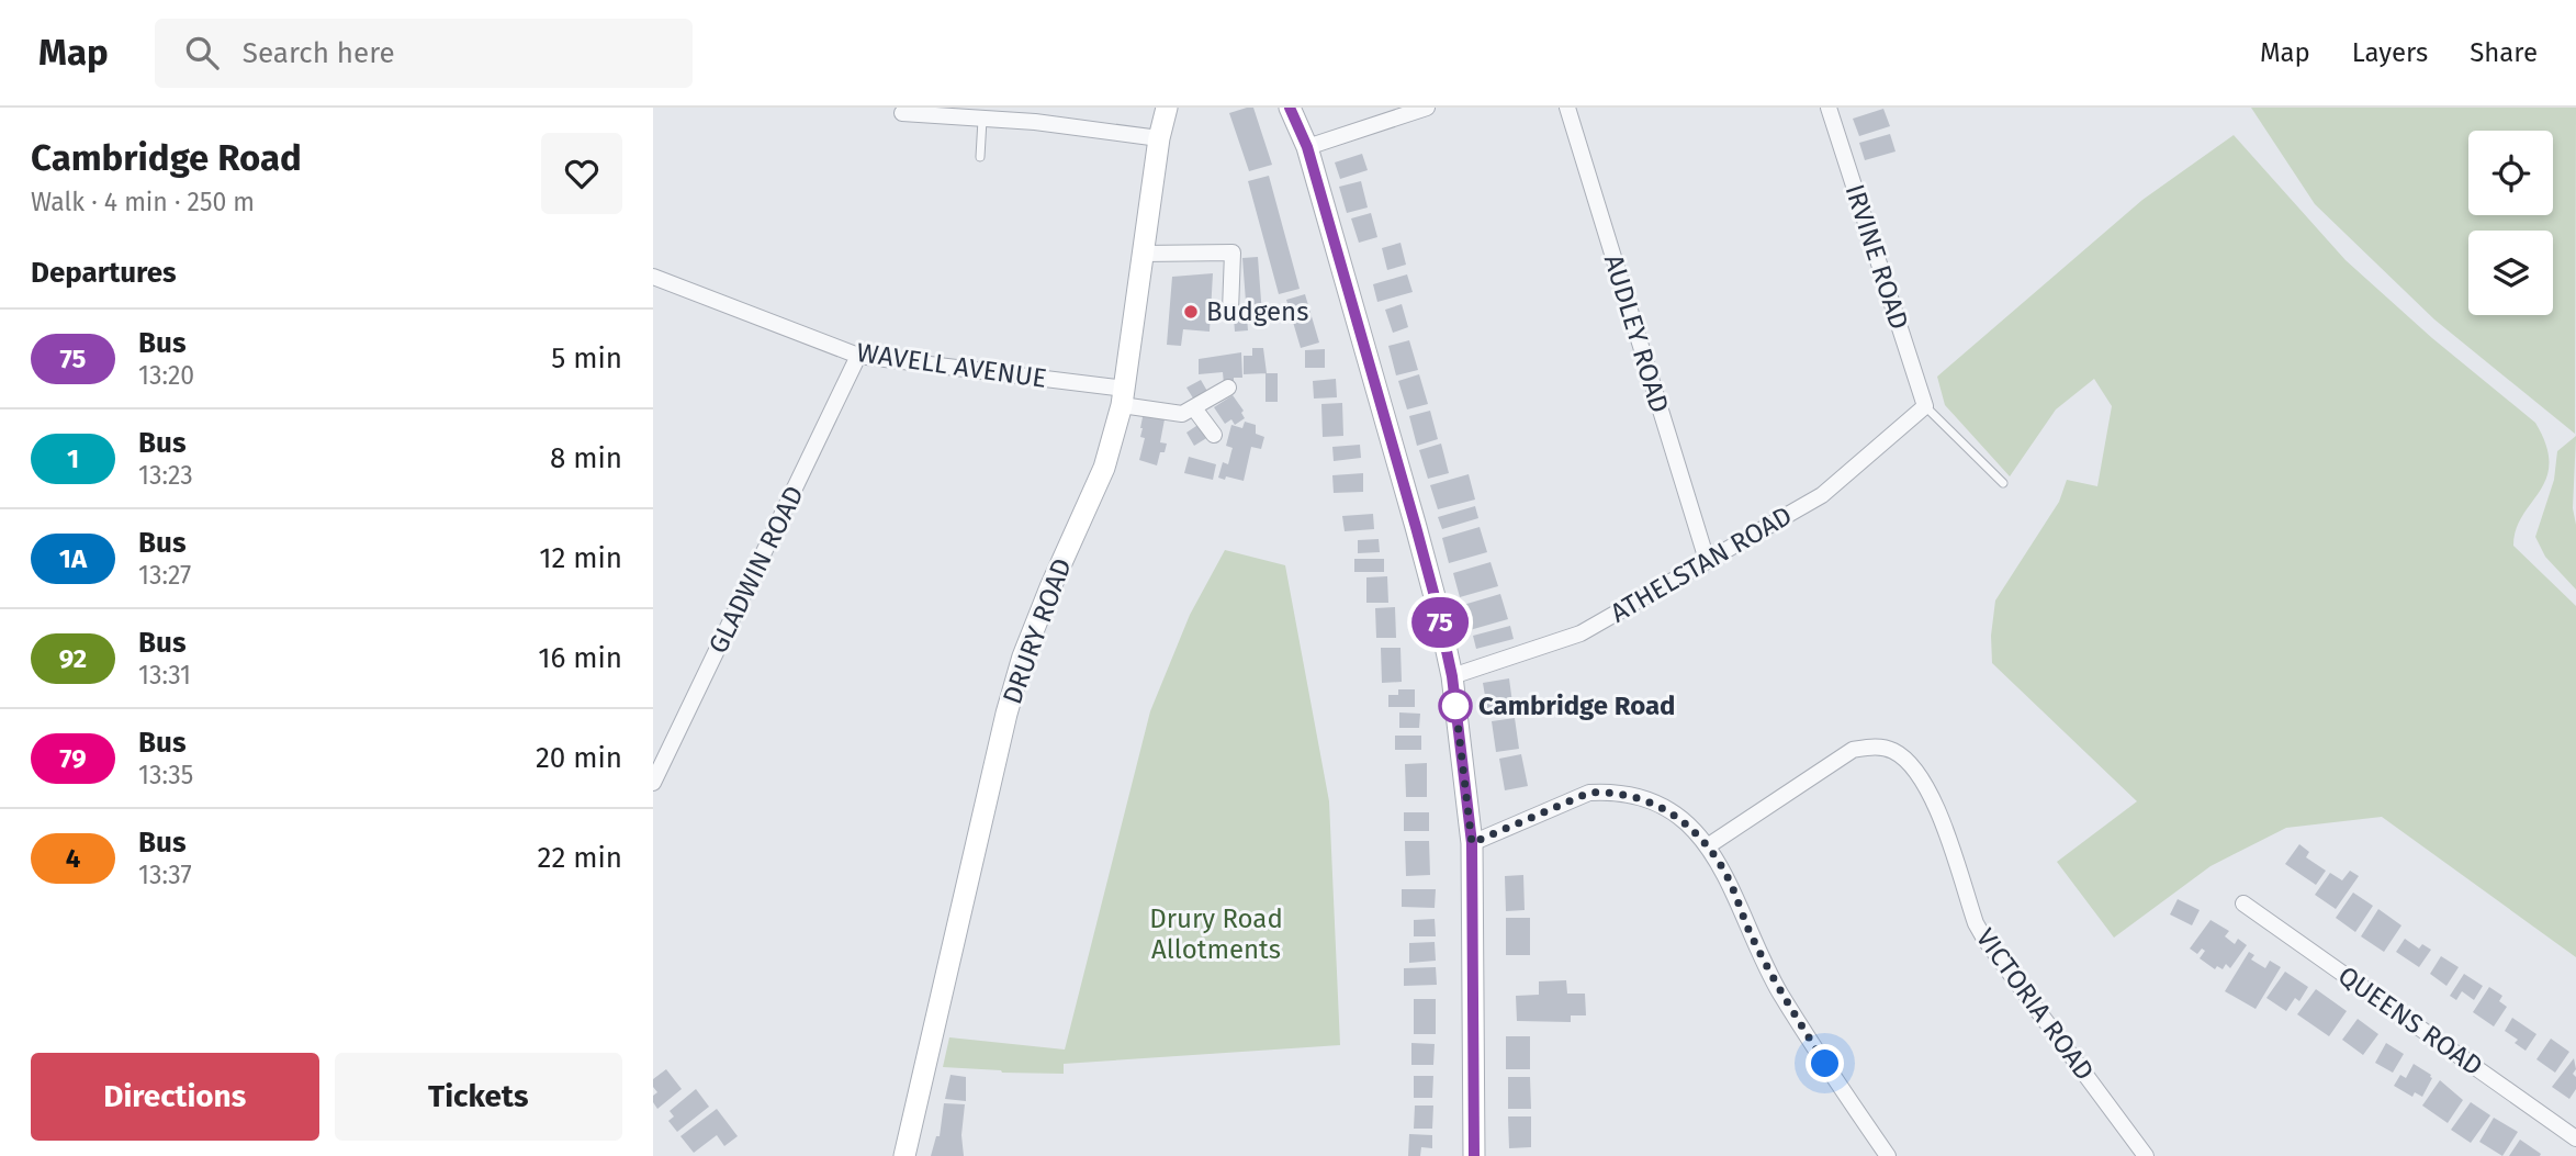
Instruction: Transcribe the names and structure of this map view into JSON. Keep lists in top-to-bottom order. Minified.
{"streets":{"main road":["DRURY ROAD"],"street":["IRVINE ROAD","AUDLEY ROAD","WAVELL AVENUE","ATHELSTAN ROAD","GLADWIN ROAD","VICTORIA ROAD","QUEENS ROAD"]},"crossings":[["IRVINE ROAD","ATHELSTAN ROAD"],["AUDLEY ROAD","ATHELSTAN ROAD"],["WAVELL AVENUE","GLADWIN ROAD"],["WAVELL AVENUE","DRURY ROAD"]],"parks":["Drury Road Allotments"],"places":["Budgens","Cambridge Road"],"lines":["bus line 75"],"page":{"header":"Map","search":"Search here","nav":["Map","Layers","Share"],"heading":[["Cambridge Road","Walk · 4 min · 250 m"],"Departures"],"on_map":"75","list":[{"mark":"75","name":"Bus","note":"13:20","value":"5 min"},{"mark":"1","name":"Bus","note":"13:23","value":"8 min"},{"mark":"1A","name":"Bus","note":"13:27","value":"12 min"},{"mark":"92","name":"Bus","note":"13:31","value":"16 min"},{"mark":"79","name":"Bus","note":"13:35","value":"20 min"},{"mark":"4","name":"Bus","note":"13:37","value":"22 min"}],"buttons":["Directions","Tickets"]}}
